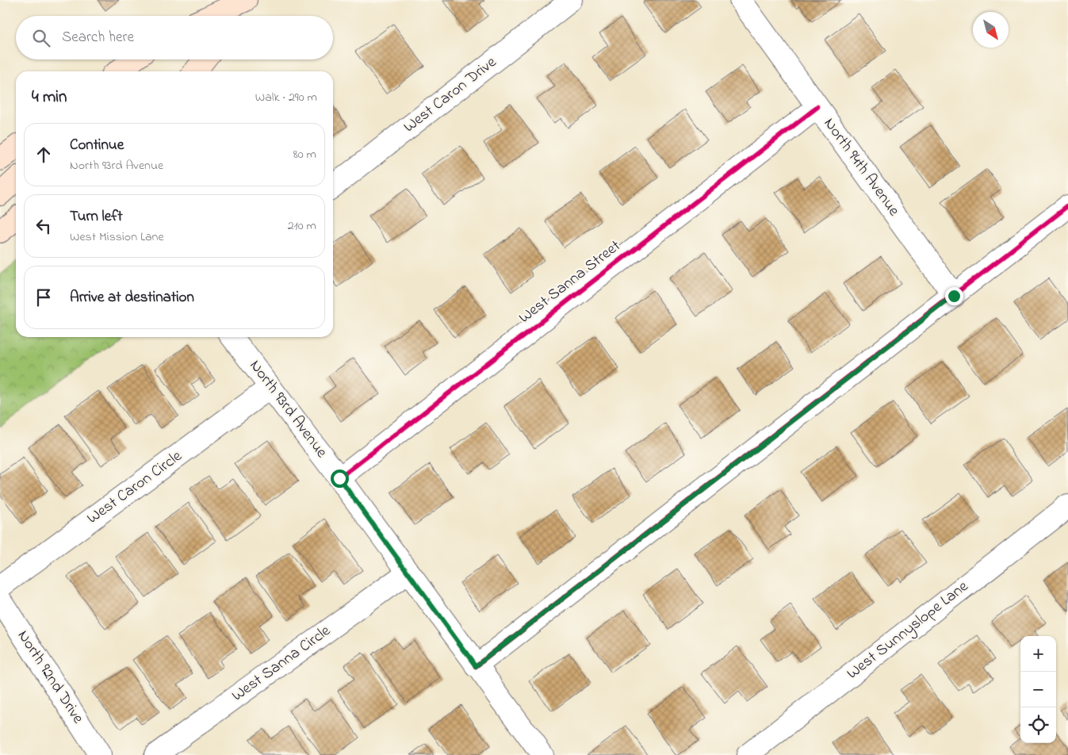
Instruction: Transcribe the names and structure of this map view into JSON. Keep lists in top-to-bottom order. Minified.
{"streets":{"street":["West Caron Drive","North 94th Avenue","West Sanna Street","North 93rd Avenue","West Caron Circle","West Sunnyslope Lane","West Sanna Circle","North 92nd Drive"]},"crossings":[["North 94th Avenue","West Sanna Street"],["West Sanna Street","North 93rd Avenue"],["North 93rd Avenue","West Caron Circle"],["North 93rd Avenue","West Sanna Circle"]],"north":"bottom right","page":{"search":"Search here","heading":["4 min","Walk · 290 m"],"list":[["Continue","North 93rd Avenue","80 m"],["Turn left","West Mission Lane","210 m"],"Arrive at destination"],"map_buttons":["+","−"]}}
